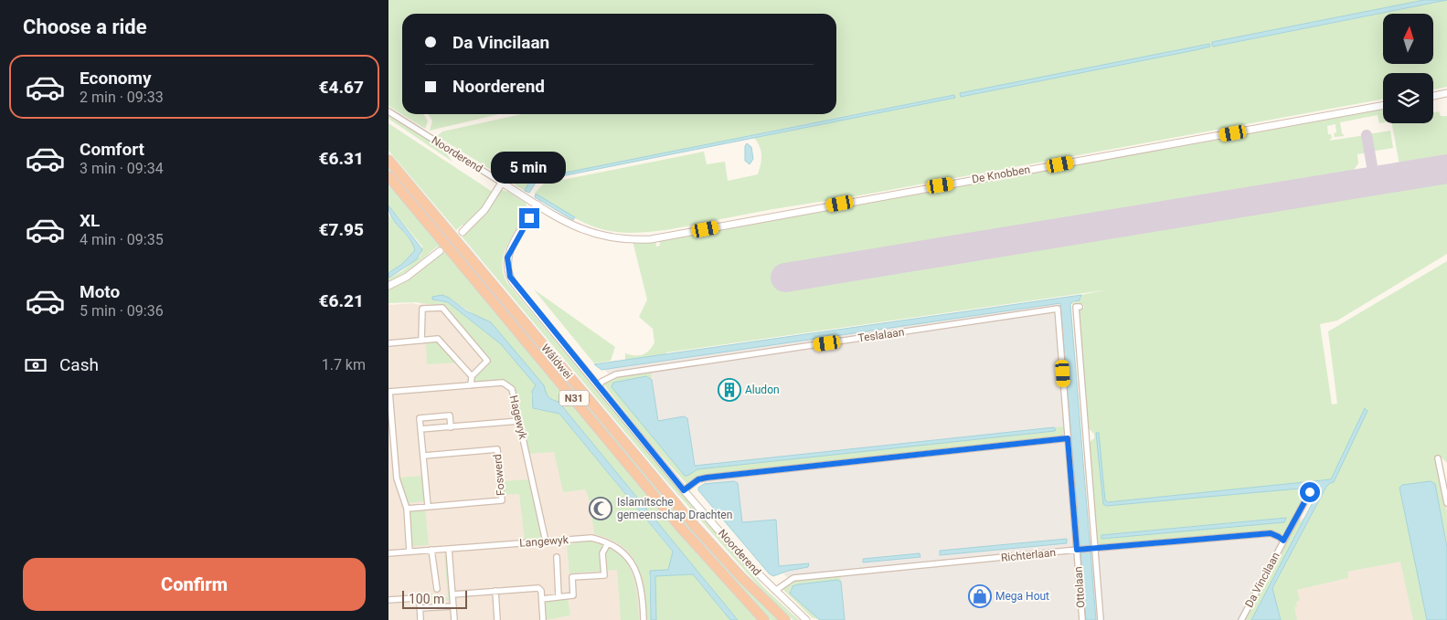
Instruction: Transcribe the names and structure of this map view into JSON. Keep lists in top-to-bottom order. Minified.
{"streets":{"highway":["Wâldwei","N31"],"street":["Noorderend","De Knobben","Teslalaan","Hagewyk","Foswerd","Langewyk","Richterlaan","Da Vincilaan","Ottolaan"]},"crossings":[["Noorderend","De Knobben"],["Noorderend","Teslalaan"],["Noorderend","Richterlaan"],["Teslalaan","Ottolaan"],["Hagewyk","Langewyk"],["Richterlaan","Da Vincilaan"],["Richterlaan","Ottolaan"]],"places":{"building":["Aludon"],"mosque":["Islamitsche gemeenschap Drachten"],"shop":["Mega Hout"]},"scale_bar":"100 m","north":"top","page":{"heading":"Choose a ride","banner":["Da Vincilaan","Noorderend"],"list":[{"name":"Economy","note":"2 min · 09:33","value":"€4.67"},{"name":"Comfort","note":"3 min · 09:34","value":"€6.31"},{"name":"XL","note":"4 min · 09:35","value":"€7.95"},{"name":"Moto","note":"5 min · 09:36","value":"€6.21"}],"bubble":"5 min","pay":["Cash","1.7 km"],"buttons":"Confirm","scale":"100 m"}}
